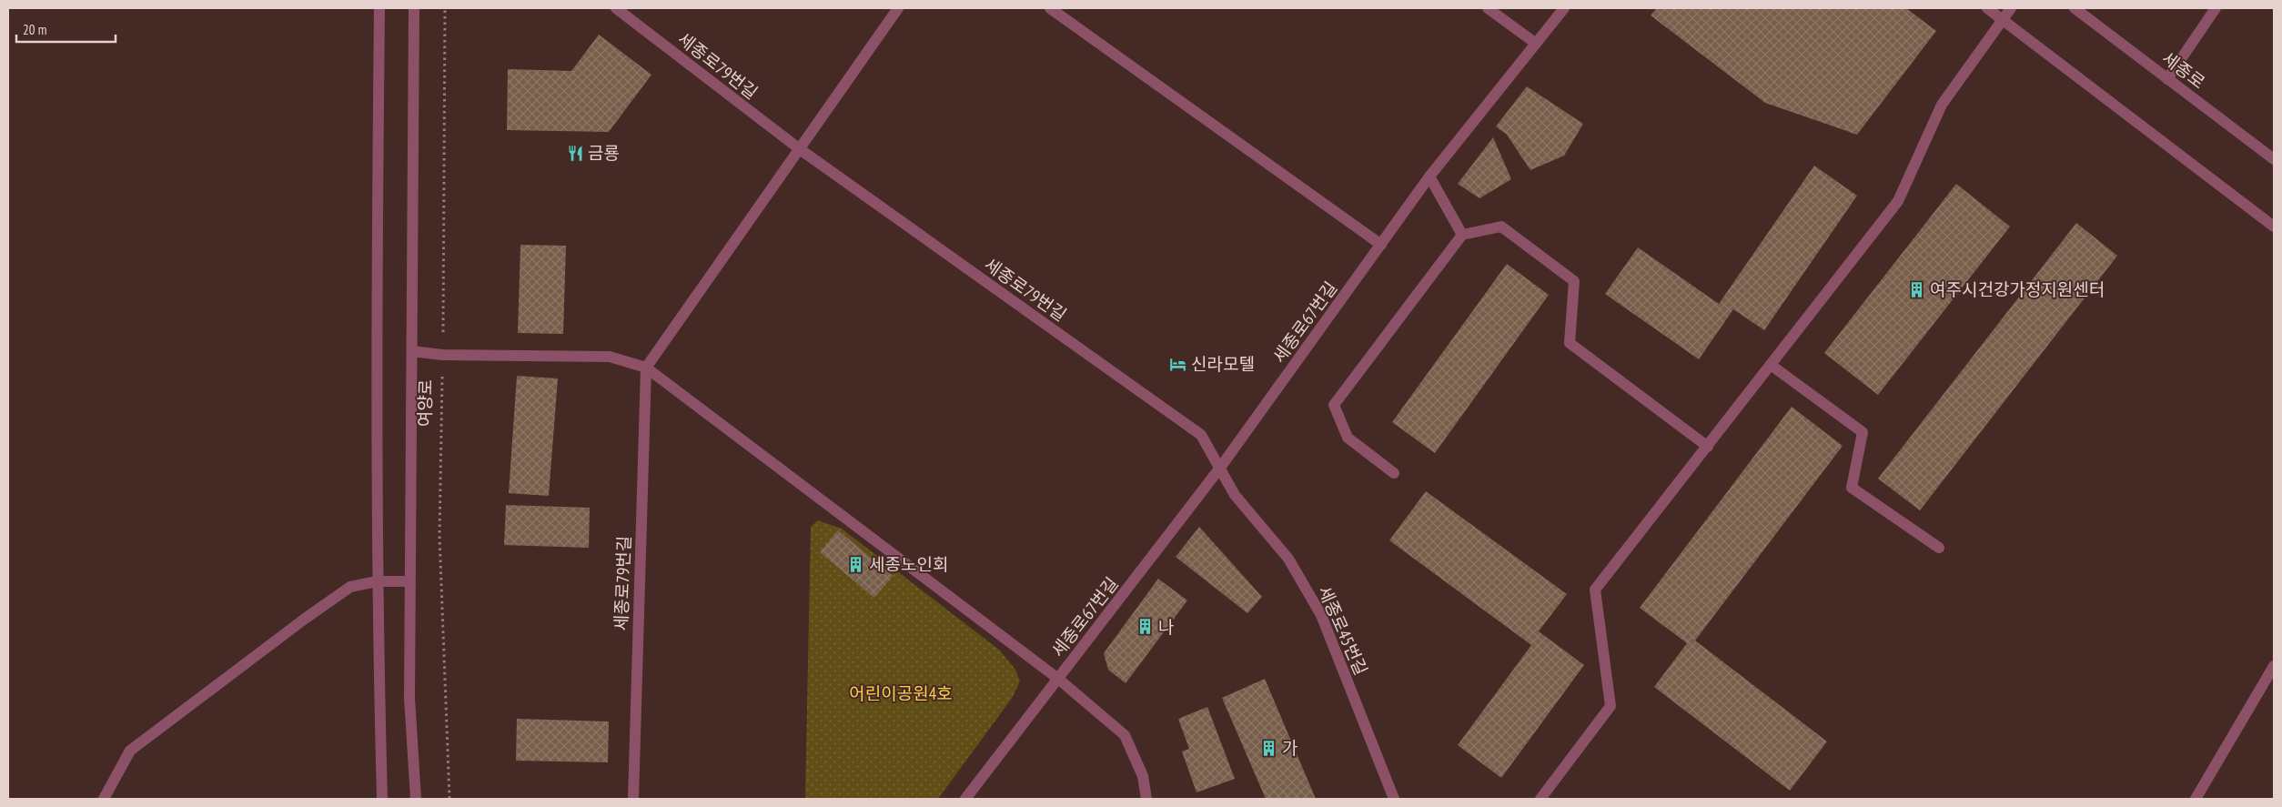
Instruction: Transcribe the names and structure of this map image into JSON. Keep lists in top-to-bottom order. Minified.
{"streets":{"street":["세종로79번길","세종로","세종로67번길","여양로","세종로45번길"]},"crossings":[["세종로79번길","세종로67번길"],["세종로79번길","세종로45번길"],["세종로67번길","세종로45번길"]],"parks":["어린이공원4호"],"places":{"restaurant":["금룡"],"building":["여주시건강가정지원센터","세종노인회","나","가"],"hotel":["신라모텔"]},"scale_bar":"20 m"}
